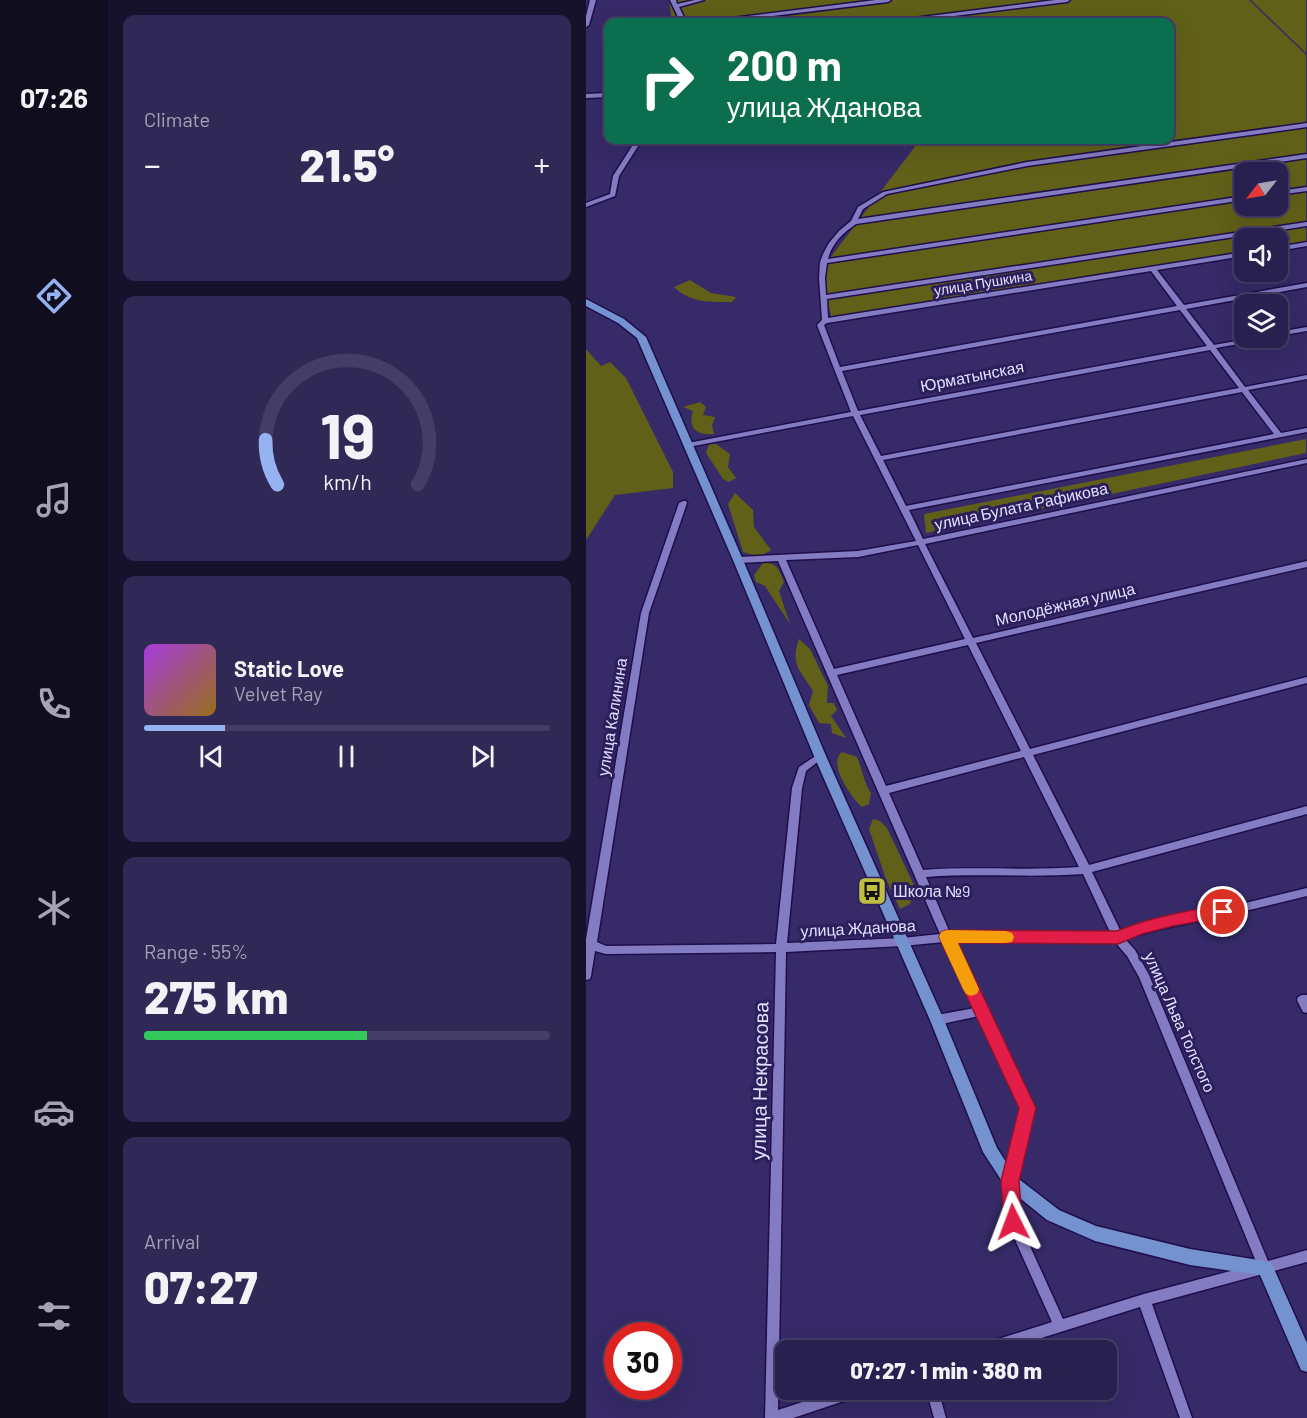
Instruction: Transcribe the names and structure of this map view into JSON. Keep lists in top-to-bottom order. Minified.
{"streets":{"street":["улица Пушкина","Юрматынская","улица Булата Рафикова","Молодёжная улица","улица Калинина","улица Жданова","улица Льва Толстого","улица Некрасова"]},"crossings":[["Юрматынская","улица Льва Толстого"],["улица Булата Рафикова","улица Льва Толстого"],["Молодёжная улица","улица Льва Толстого"],["улица Калинина","улица Жданова"],["улица Жданова","улица Льва Толстого"],["улица Жданова","улица Некрасова"]],"places":{"bus stop":["Школа №9"]},"north":"bottom left","page":{"tabs":"07:26","tile":["Climate",["Range · 55%","275 km"],["Arrival","07:27"]],"turn":["200 m","улица Жданова"],"heat":["−","21.5°","+"],"song":["Static Love","Velvet Ray"],"limit":"30","trip":"07:27 · 1 min · 380 m","gauge":["19","km/h"]}}
